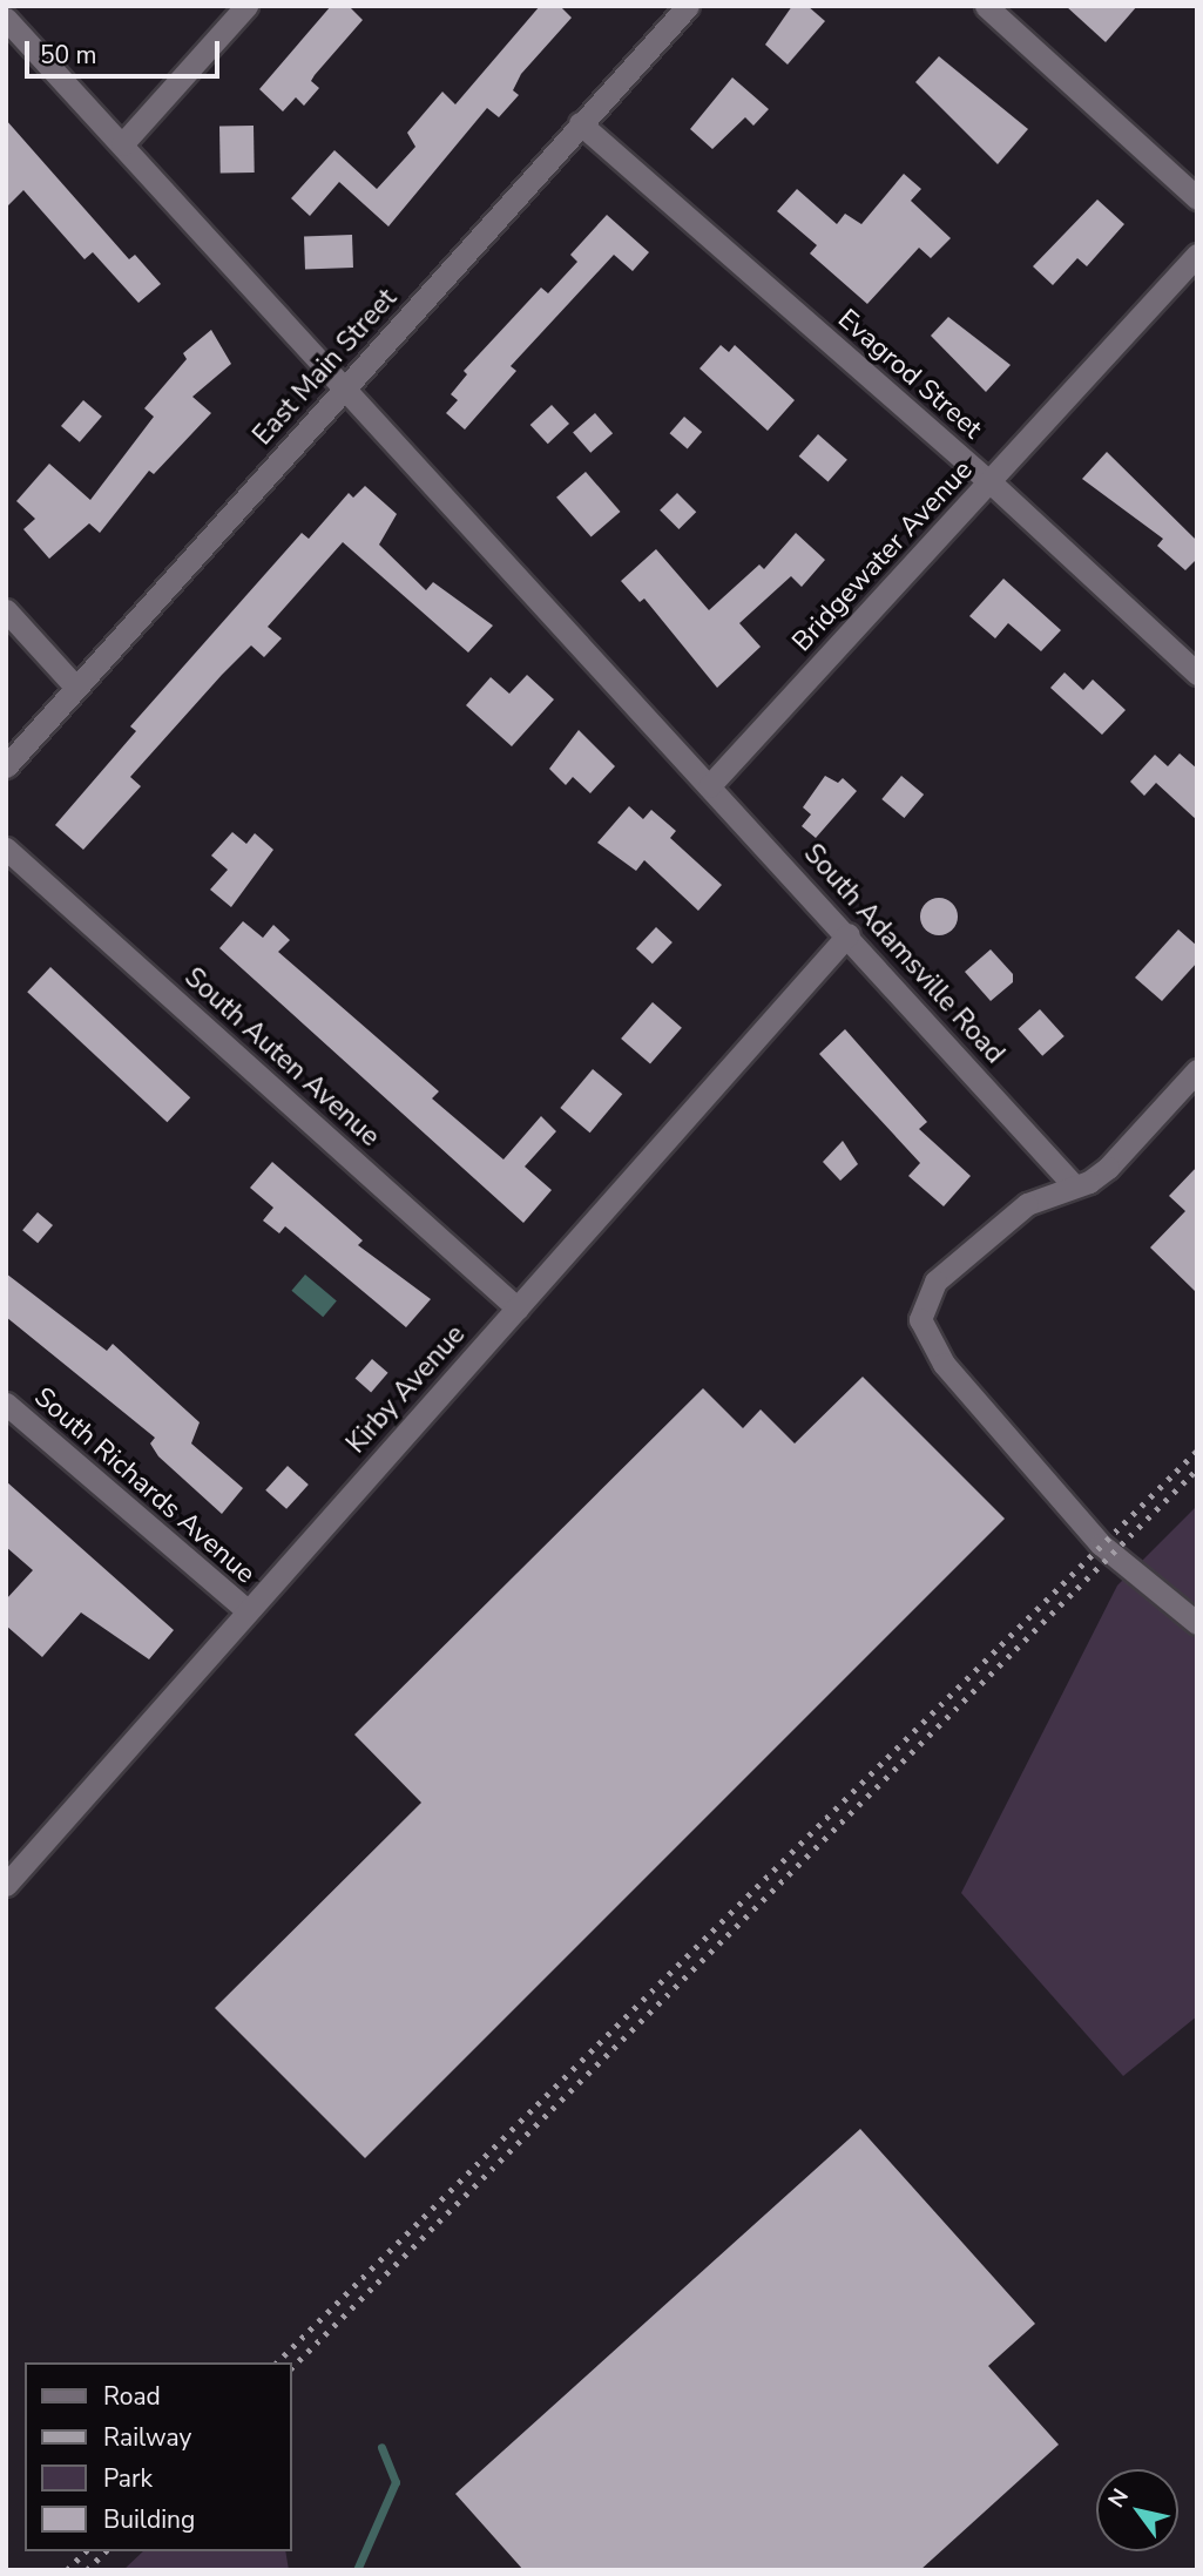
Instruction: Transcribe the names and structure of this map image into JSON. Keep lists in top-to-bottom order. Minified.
{"streets":{"street":["East Main Street","Evagrod Street","Bridgewater Avenue","South Adamsville Road","South Auten Avenue","Kirby Avenue","South Richards Avenue"]},"crossings":[["East Main Street","Evagrod Street"],["East Main Street","South Adamsville Road"],["Evagrod Street","Bridgewater Avenue"],["Bridgewater Avenue","South Adamsville Road"],["South Adamsville Road","Kirby Avenue"],["South Auten Avenue","Kirby Avenue"],["Kirby Avenue","South Richards Avenue"]],"legend":["Road","Railway","Park","Building"],"scale_bar":"50 m","north":"top left"}
